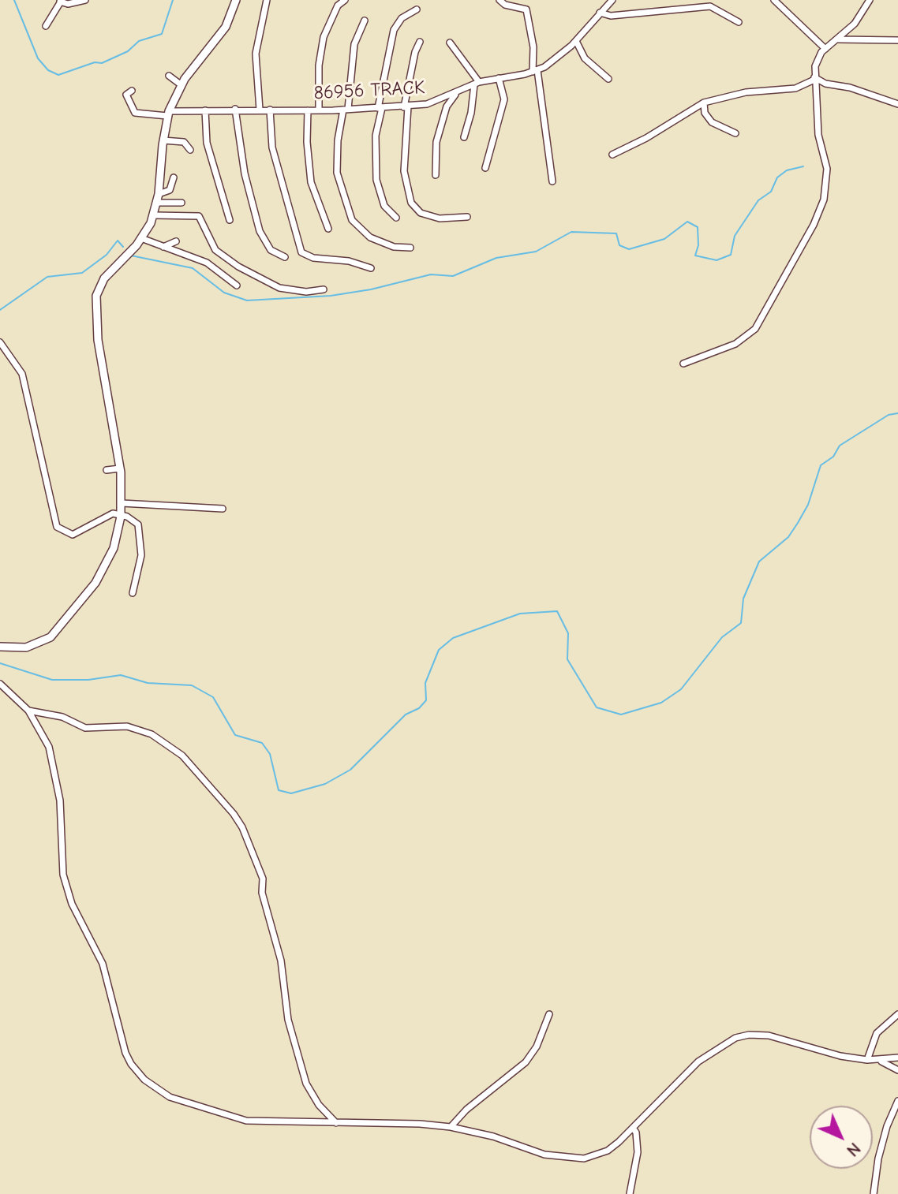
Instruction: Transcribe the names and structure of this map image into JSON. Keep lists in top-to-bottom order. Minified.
{"streets":{"street":["86956 TRACK"]},"north":"bottom right"}
